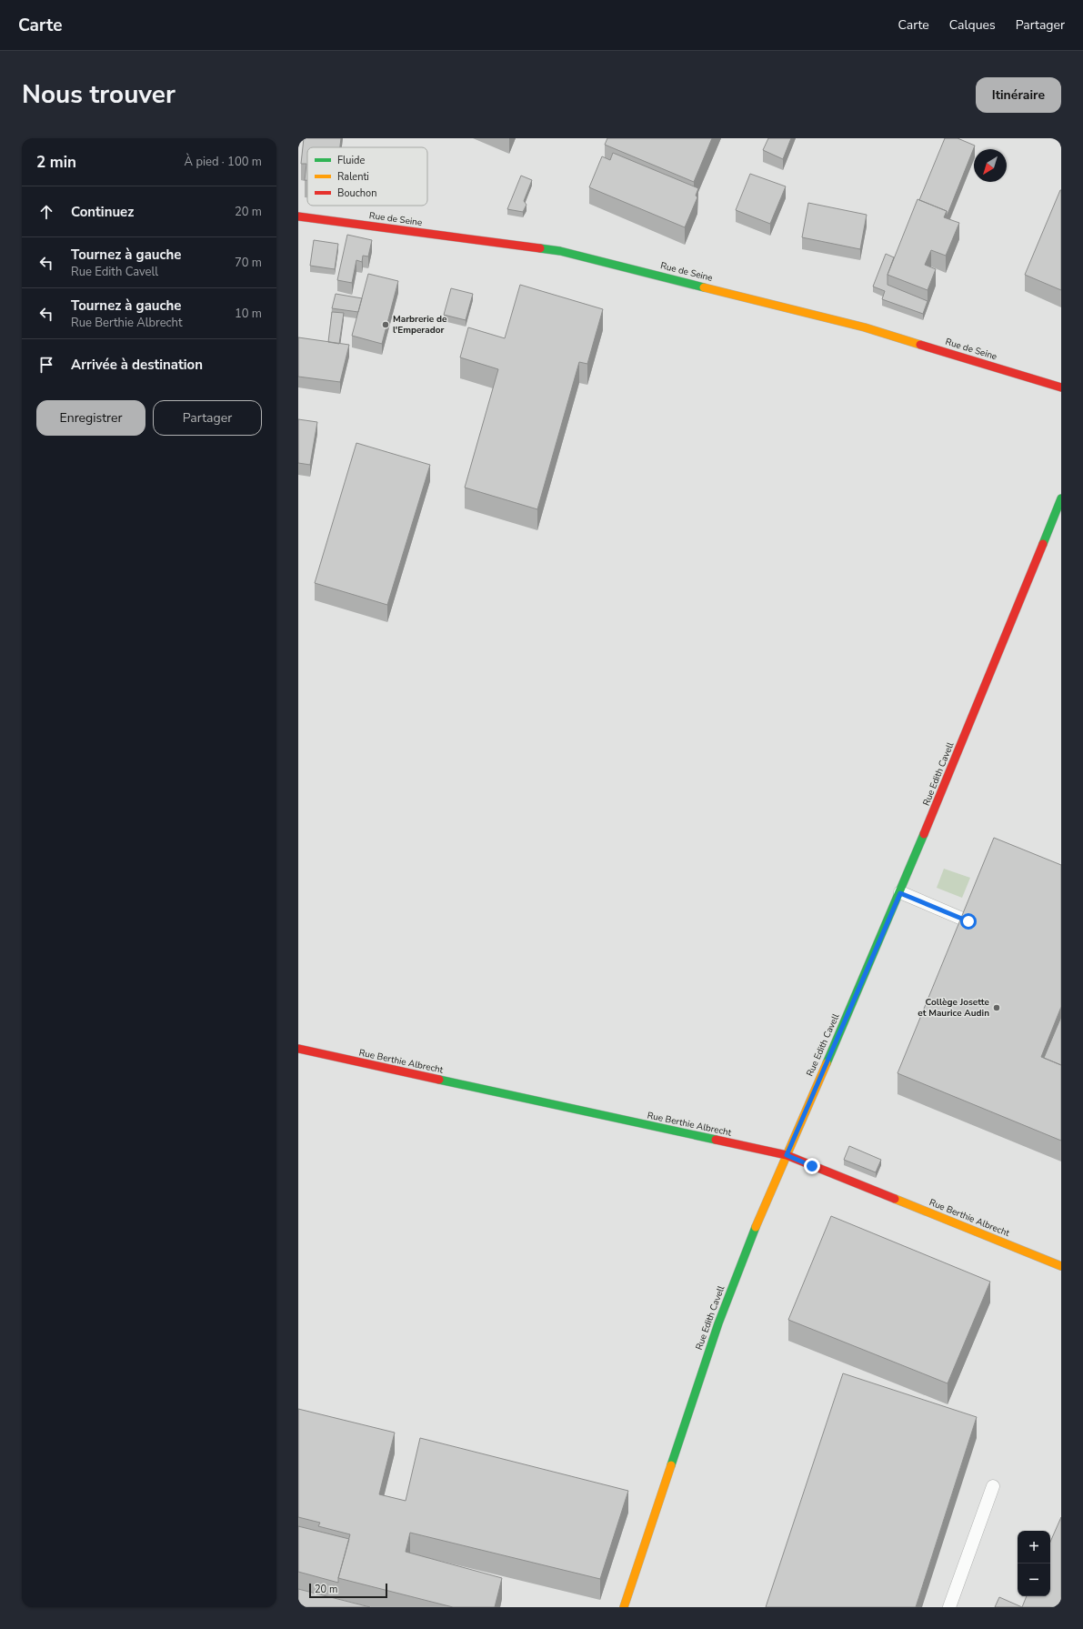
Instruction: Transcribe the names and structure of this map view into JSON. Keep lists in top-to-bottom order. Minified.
{"streets":{"street":["Rue de Seine","Rue Edith Cavell","Rue Berthie Albrecht"]},"crossings":[["Rue Edith Cavell","Rue Berthie Albrecht"]],"places":["Marbrerie de l'Emperador","Collège Josette et Maurice Audin"],"legend":["Fluide","Ralenti","Bouchon"],"scale_bar":"20 m","north":"bottom left","page":{"header":"Carte","nav":["Carte","Calques","Partager"],"title":"Nous trouver","buttons":["Itinéraire",["Enregistrer","Partager"]],"heading":["2 min","À pied · 100 m"],"list":[["Continuez","20 m"],["Tournez à gauche","Rue Edith Cavell","70 m"],["Tournez à gauche","Rue Berthie Albrecht","10 m"],"Arrivée à destination"],"map_buttons":["+","−"],"scale":"20 m"}}
